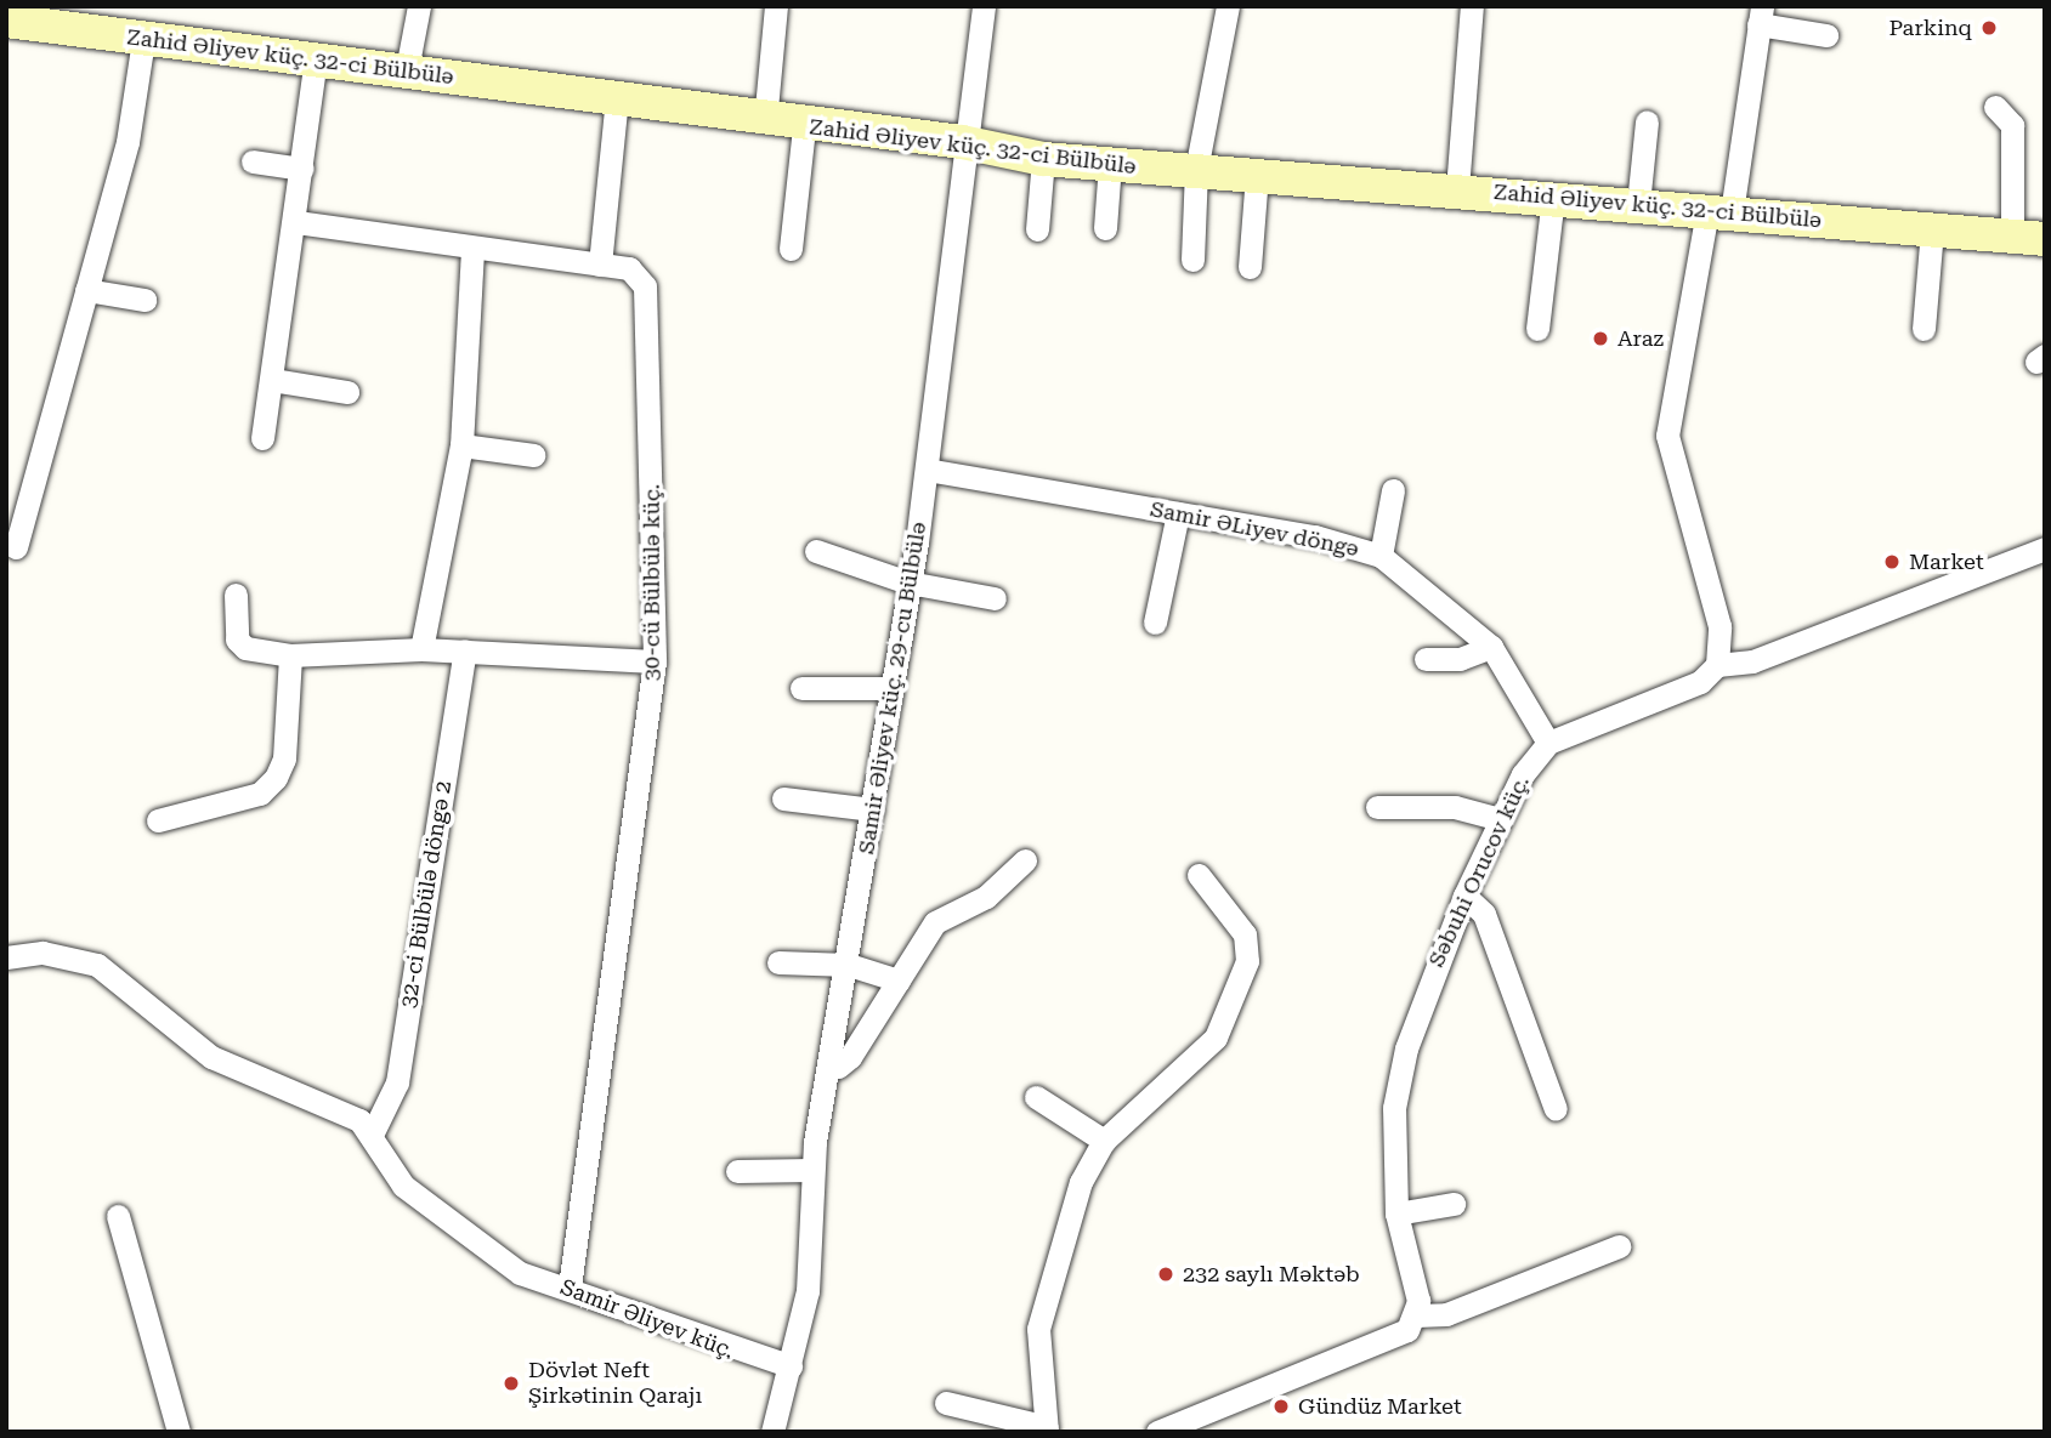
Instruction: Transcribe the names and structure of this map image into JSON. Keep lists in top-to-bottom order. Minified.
{"streets":{"street":["Zahid Əliyev küç. 32-ci Bülbülə","Samir ƏLiyev döngə","30-cü Bülbülə küç.","Samir Əliyev küç. 29-cu Bülbülə","Səbuhi Orucov küç.","32-ci Bülbülə döngə 2","Samir Əliyev küç."]},"crossings":[["Zahid Əliyev küç. 32-ci Bülbülə","Samir Əliyev küç. 29-cu Bülbülə"],["Samir ƏLiyev döngə","Samir Əliyev küç. 29-cu Bülbülə"],["Samir ƏLiyev döngə","Səbuhi Orucov küç."],["30-cü Bülbülə küç.","Samir Əliyev küç."],["Samir Əliyev küç. 29-cu Bülbülə","Samir Əliyev küç."],["32-ci Bülbülə döngə 2","Samir Əliyev küç."]],"places":["Parkinq","Araz","Market","232 saylı Məktəb","Dövlət Neft Şirkətinin Qarajı","Gündüz Market"]}
